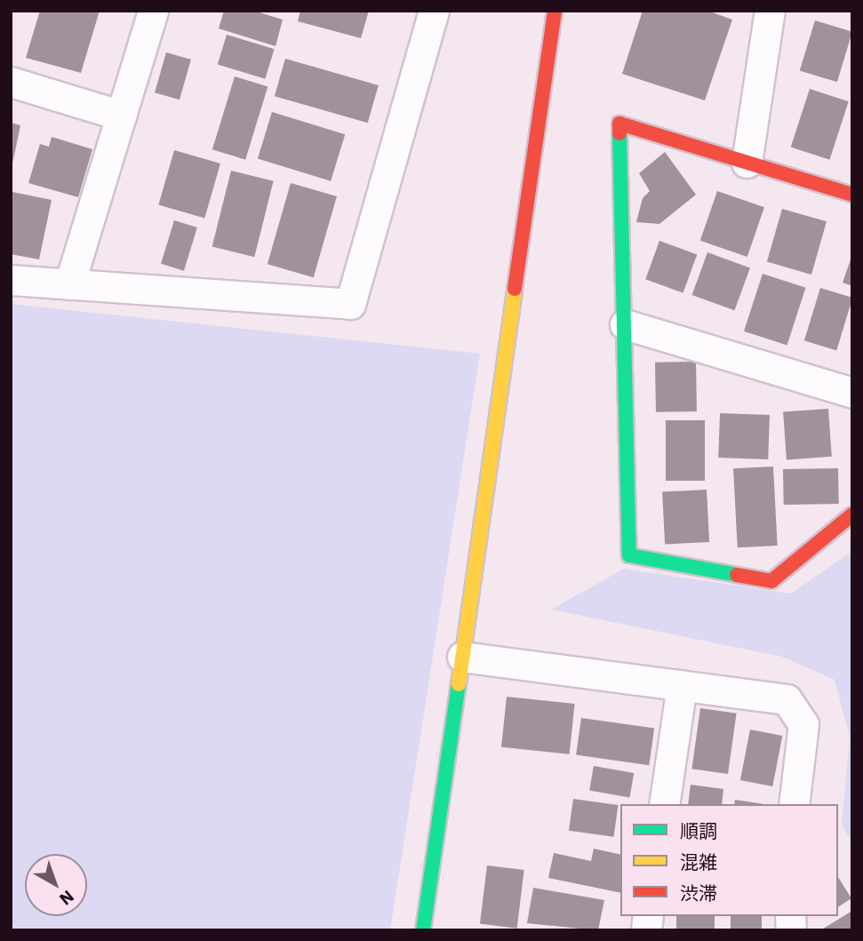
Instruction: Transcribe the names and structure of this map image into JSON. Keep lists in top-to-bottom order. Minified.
{"legend":["順調","混雑","渋滞"],"north":"bottom right"}
